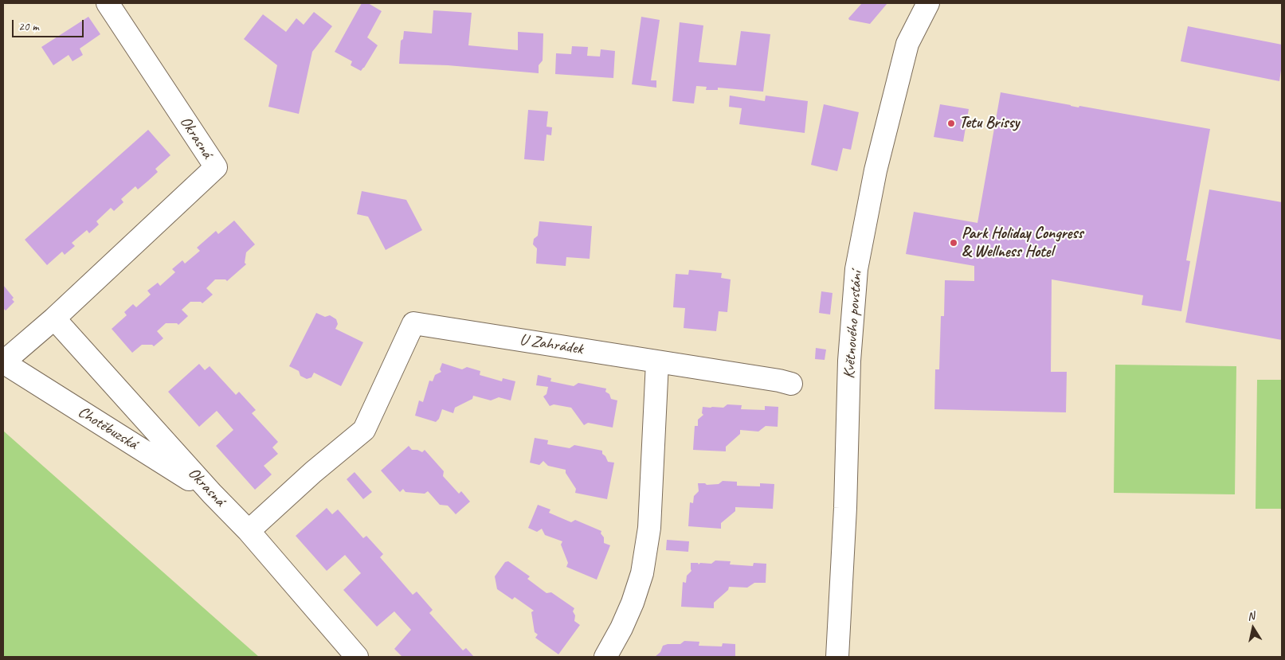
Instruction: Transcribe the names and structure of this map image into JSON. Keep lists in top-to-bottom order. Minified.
{"streets":{"street":["Okrasná","Květnového povstání","U Zahrádek","Chotěbuzská"]},"crossings":[["Okrasná","U Zahrádek"],["Okrasná","Chotěbuzská"]],"places":["Tetu Brissy","Park Holiday Congress & Wellness Hotel"],"scale_bar":"20 m","north":"top"}
